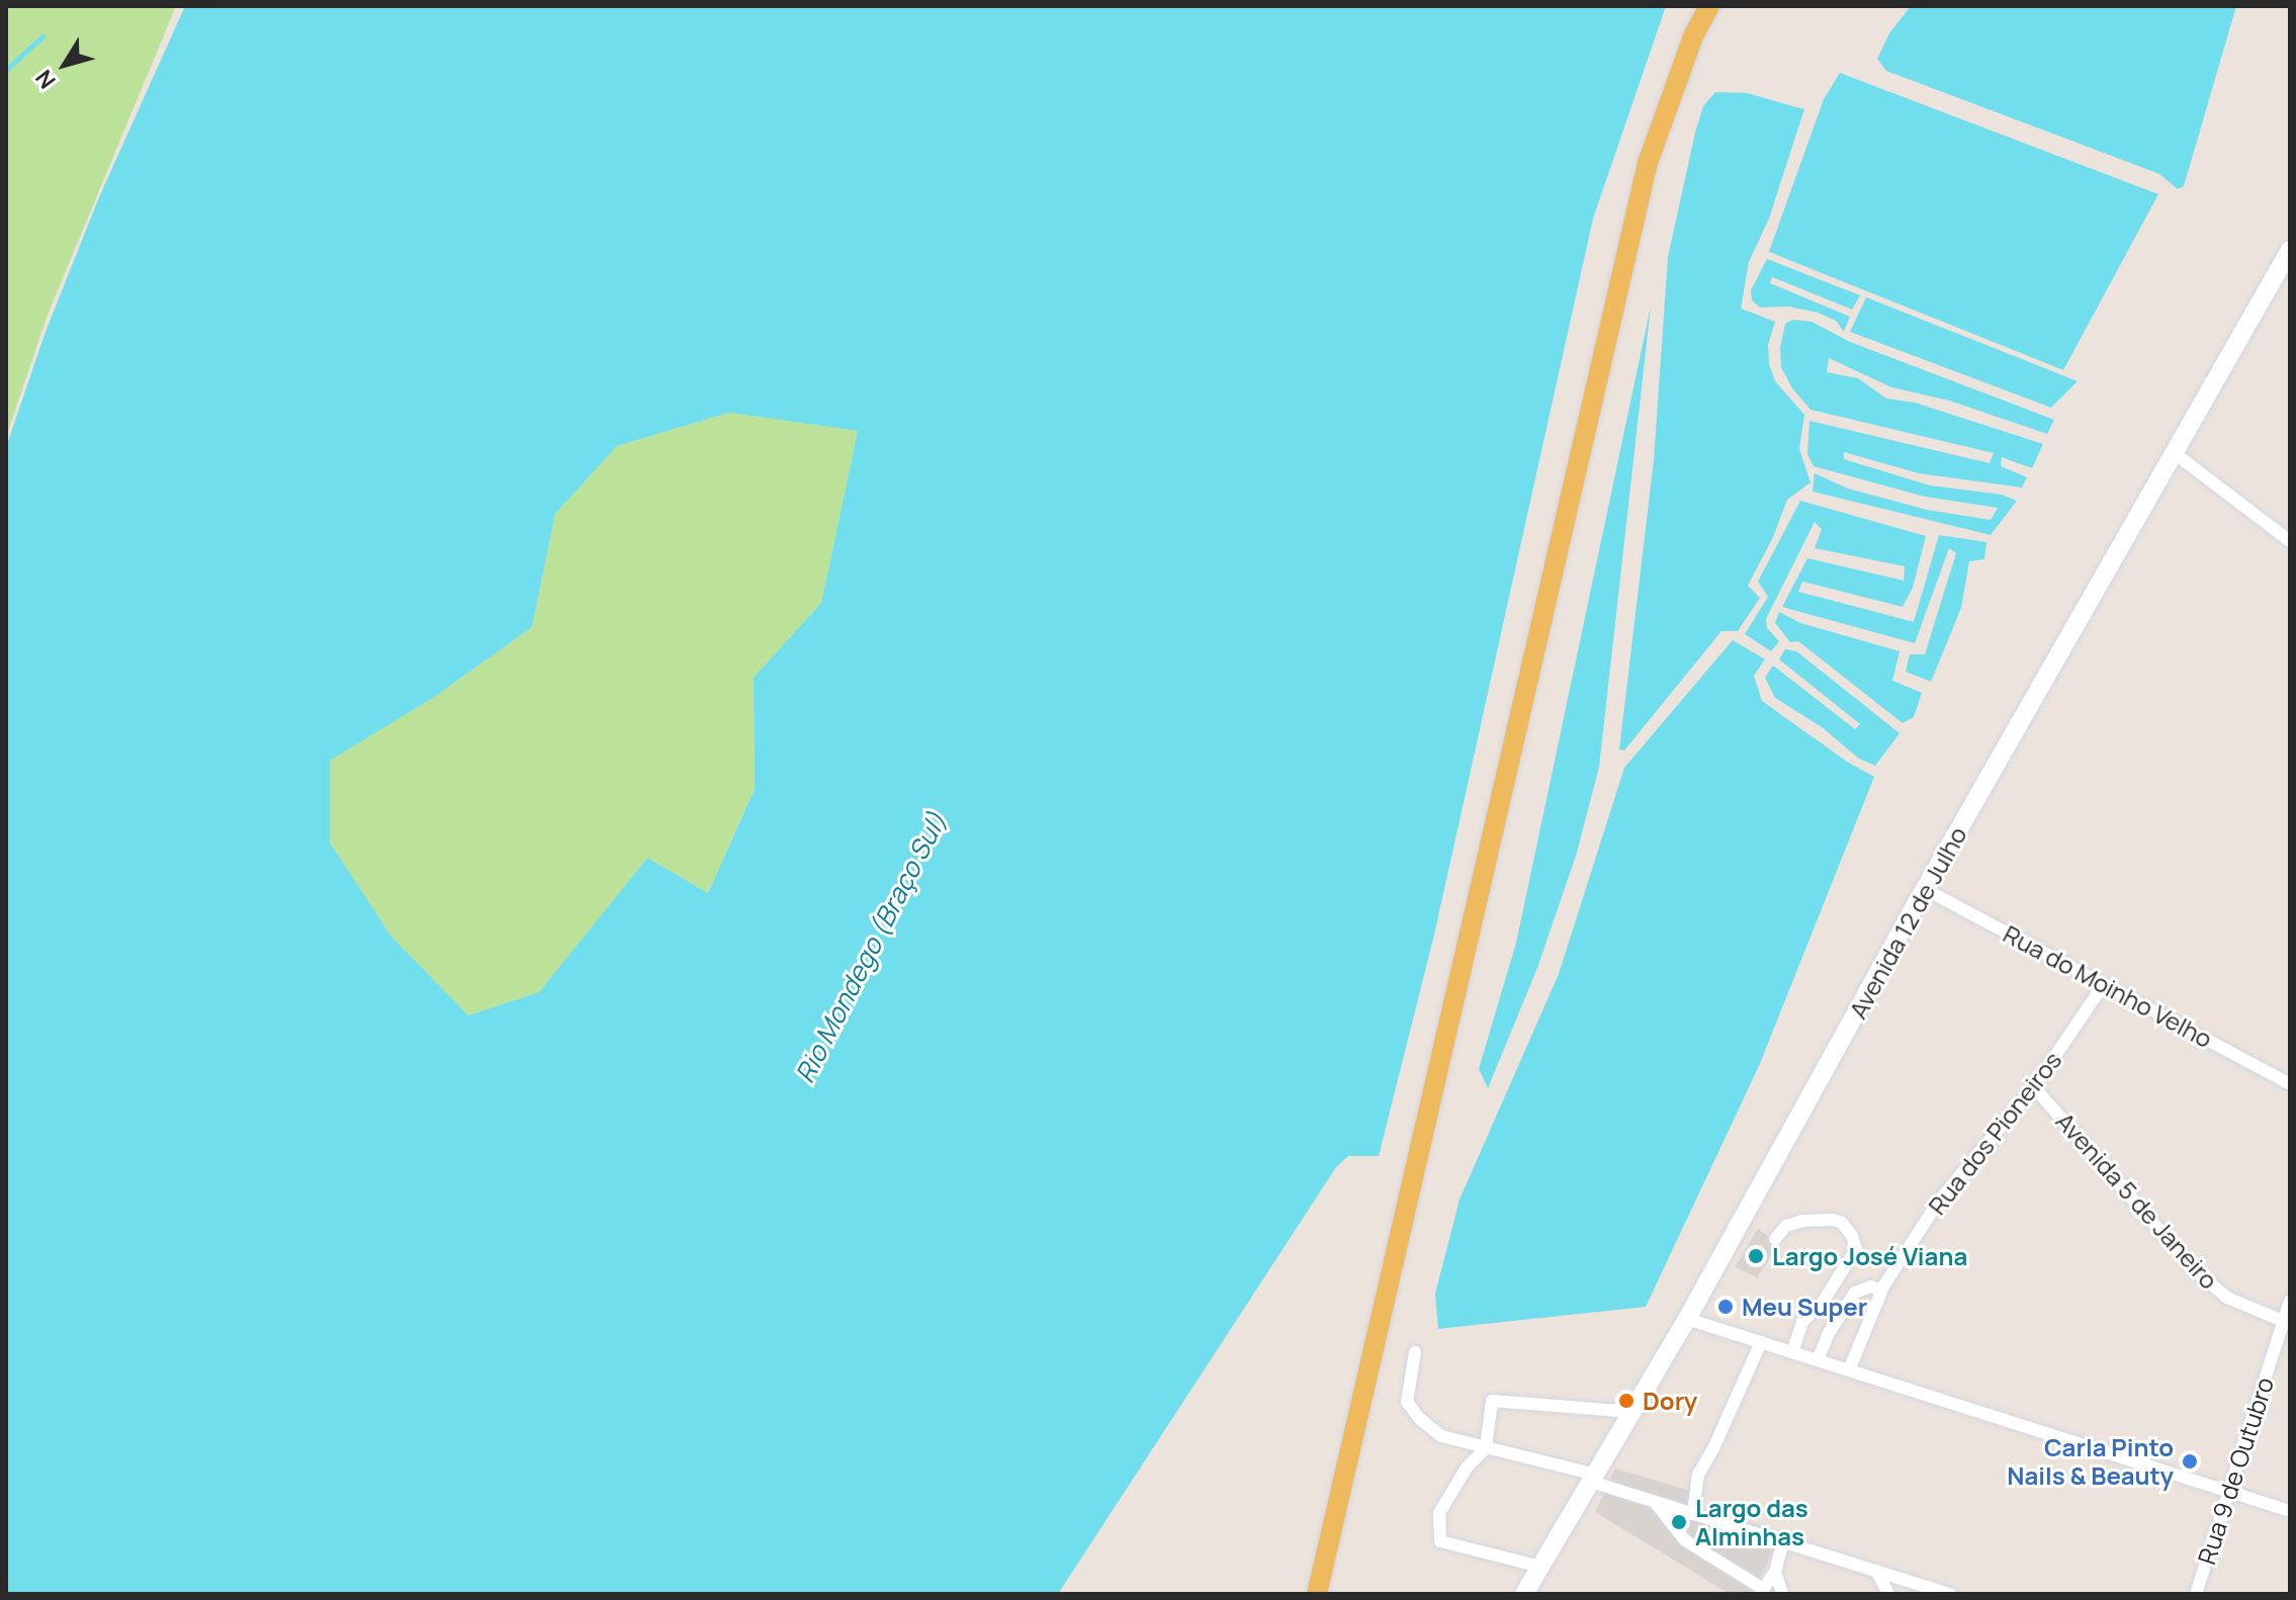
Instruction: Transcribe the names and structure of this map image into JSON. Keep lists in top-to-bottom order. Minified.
{"streets":{"main road":["Avenida 12 de Julho"],"street":["Rua do Moinho Velho","Rua dos Pioneiros","Avenida 5 de Janeiro","Rua 9 de Outubro"]},"crossings":[["Avenida 12 de Julho","Rua do Moinho Velho"],["Rua do Moinho Velho","Rua dos Pioneiros"],["Rua dos Pioneiros","Avenida 5 de Janeiro"],["Avenida 5 de Janeiro","Rua 9 de Outubro"]],"water":["Rio Mondego (Braço Sul)"],"places":["Largo José Viana","Meu Super","Dory","Carla Pinto Nails & Beauty","Largo das Alminhas"],"north":"bottom left"}
